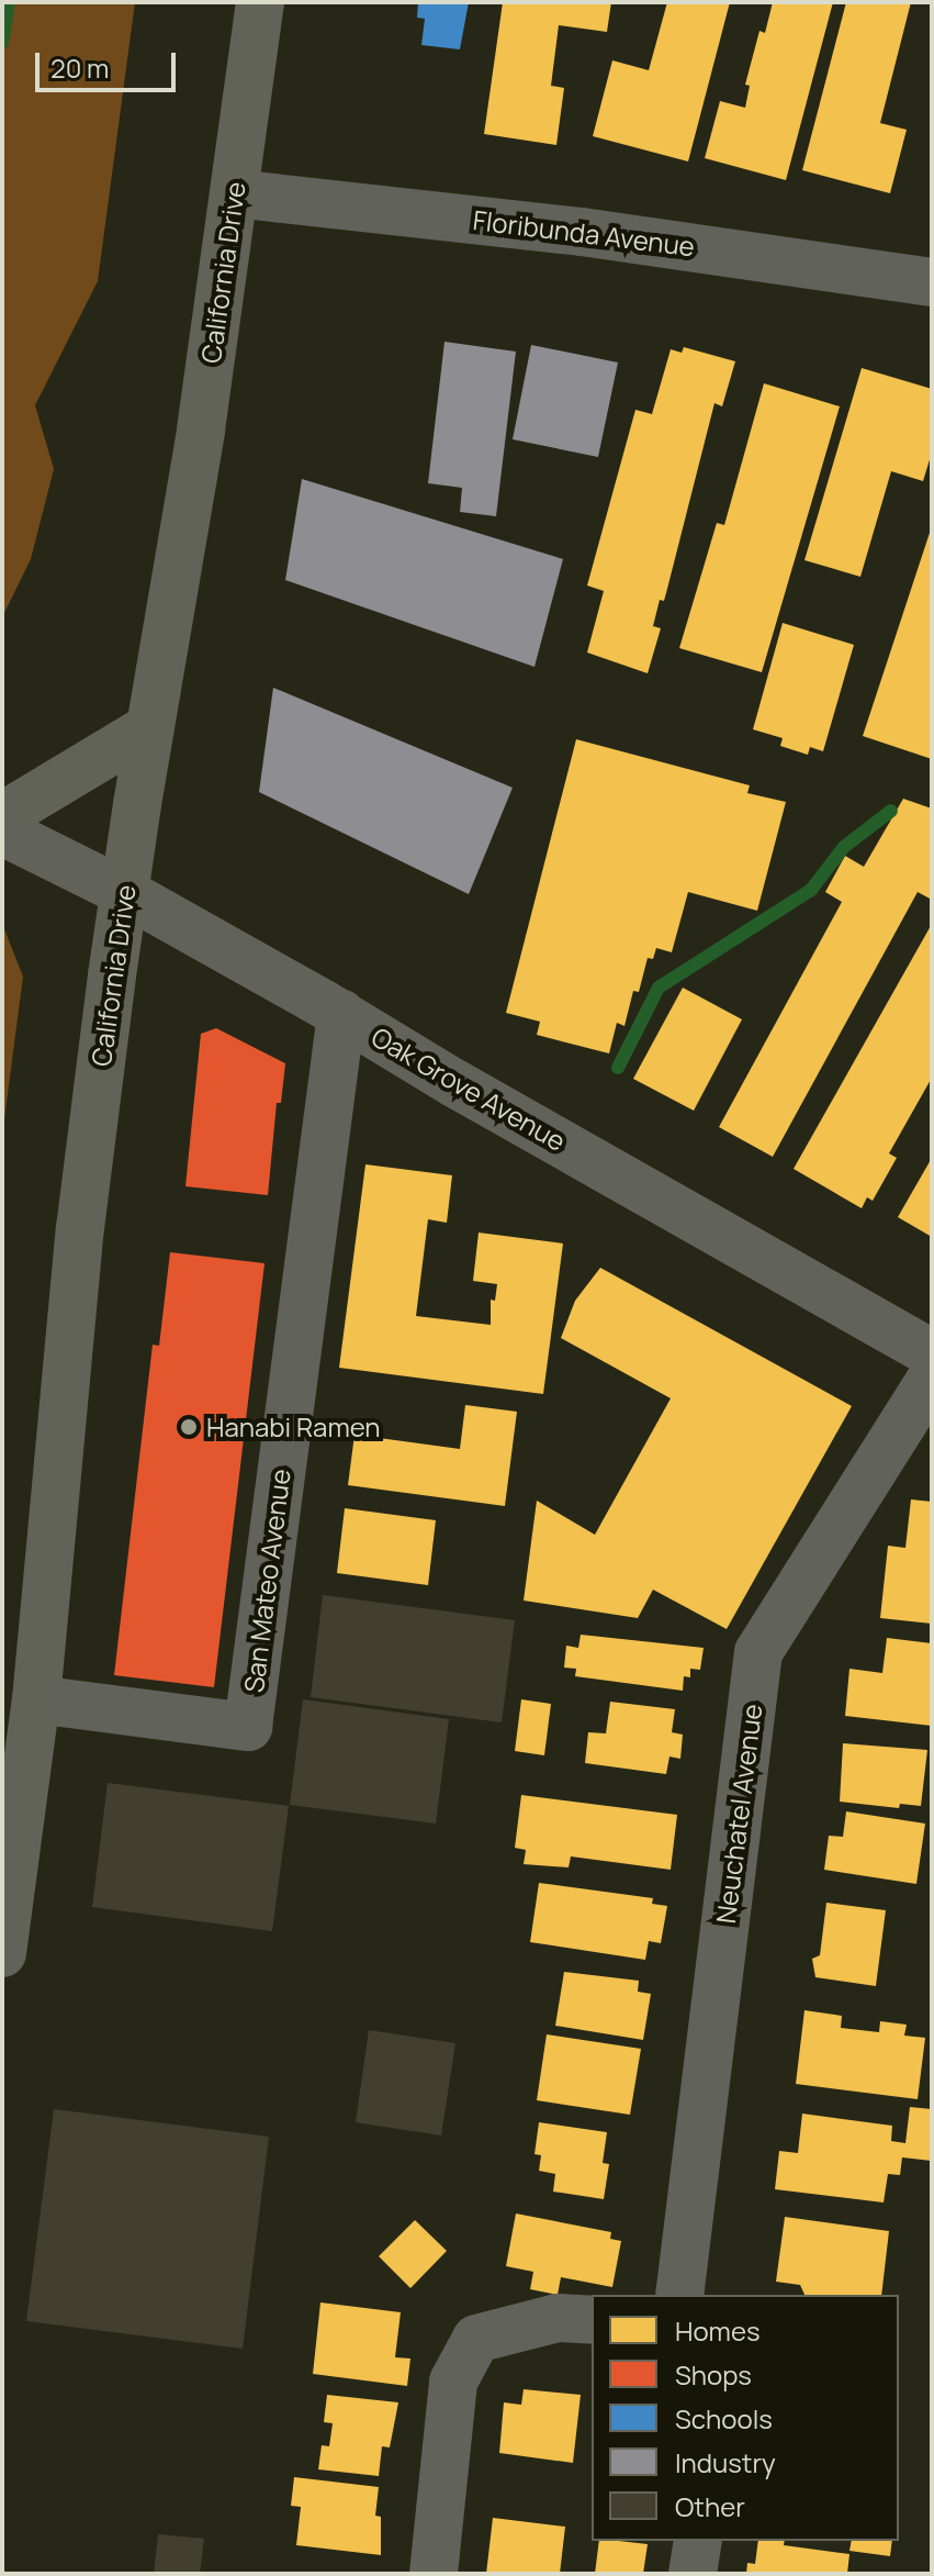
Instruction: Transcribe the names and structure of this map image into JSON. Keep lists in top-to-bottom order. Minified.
{"streets":{"main road":["California Drive"],"street":["Floribunda Avenue","Oak Grove Avenue","San Mateo Avenue","Neuchatel Avenue"]},"crossings":[["Floribunda Avenue","California Drive"],["California Drive","Oak Grove Avenue"],["California Drive","San Mateo Avenue"],["Oak Grove Avenue","San Mateo Avenue"]],"places":["Hanabi Ramen"],"legend":["Homes","Shops","Schools","Industry","Other"],"scale_bar":"20 m"}
